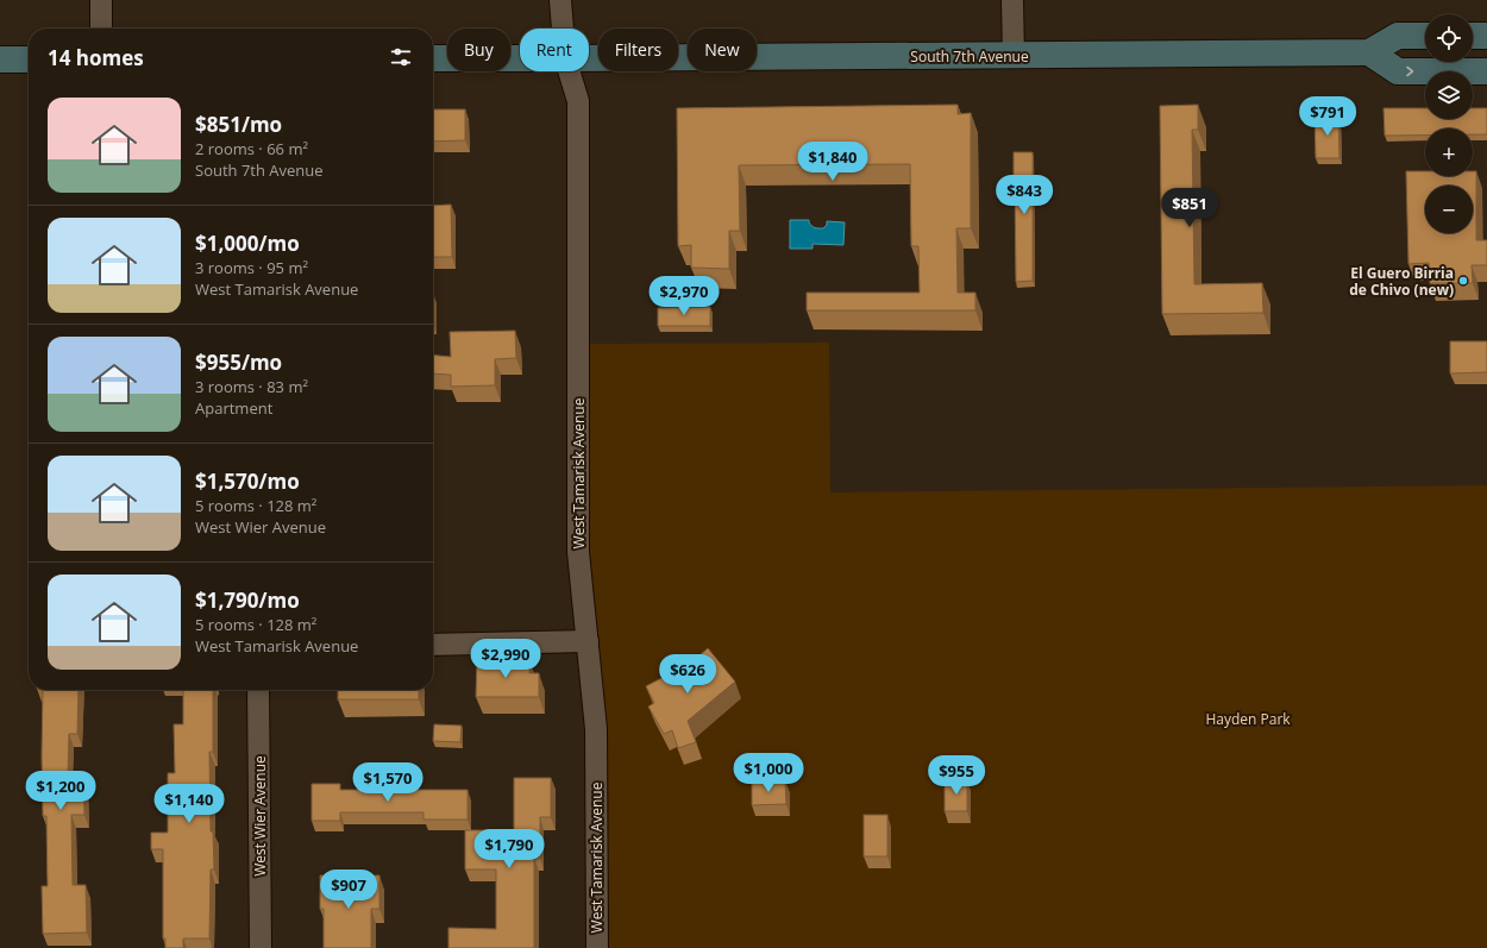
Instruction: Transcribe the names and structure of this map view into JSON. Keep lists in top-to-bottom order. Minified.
{"streets":{"main road":["South 7th Avenue"],"street":["West Tamarisk Avenue","West Wier Avenue"]},"parks":["Hayden Park"],"places":["El Guero Birria de Chivo (new)"],"page":{"map_buttons":["+","−"],"chip":["Buy","Rent","Filters","New"],"heading":"14 homes","list":[{"name":"$851/mo","note":"2 rooms · 66 m² · South 7th Avenue"},{"name":"$1,000/mo","note":"3 rooms · 95 m² · West Tamarisk Avenue"},{"name":"$955/mo","note":"3 rooms · 83 m² · Apartment"},{"name":"$1,570/mo","note":"5 rooms · 128 m² · West Wier Avenue"},{"name":"$1,790/mo","note":"5 rooms · 128 m² · West Tamarisk Avenue"}],"price":["$791","$1,840","$843","$851","$2,970","$2,990","$626","$1,000","$955","$1,570","$1,200","$1,140","$1,790","$907"]}}
